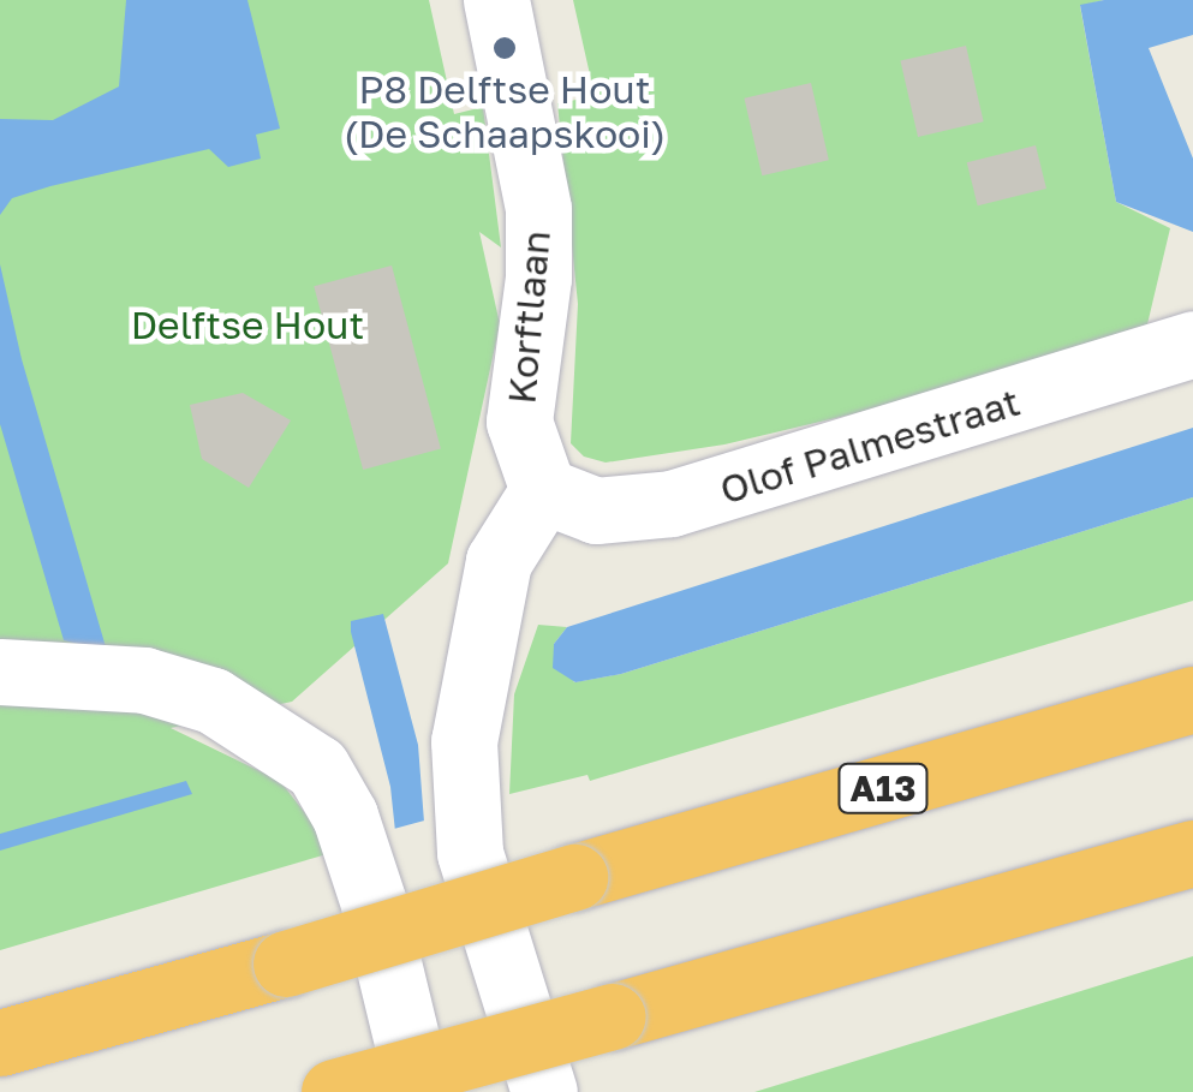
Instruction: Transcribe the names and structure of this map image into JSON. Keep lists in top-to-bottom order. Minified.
{"streets":{"highway":["A13"],"street":["Korftlaan","Olof Palmestraat"]},"crossings":[["Korftlaan","Olof Palmestraat"]],"parks":["Delftse Hout"],"places":["P8 Delftse Hout (De Schaapskooi)"]}
